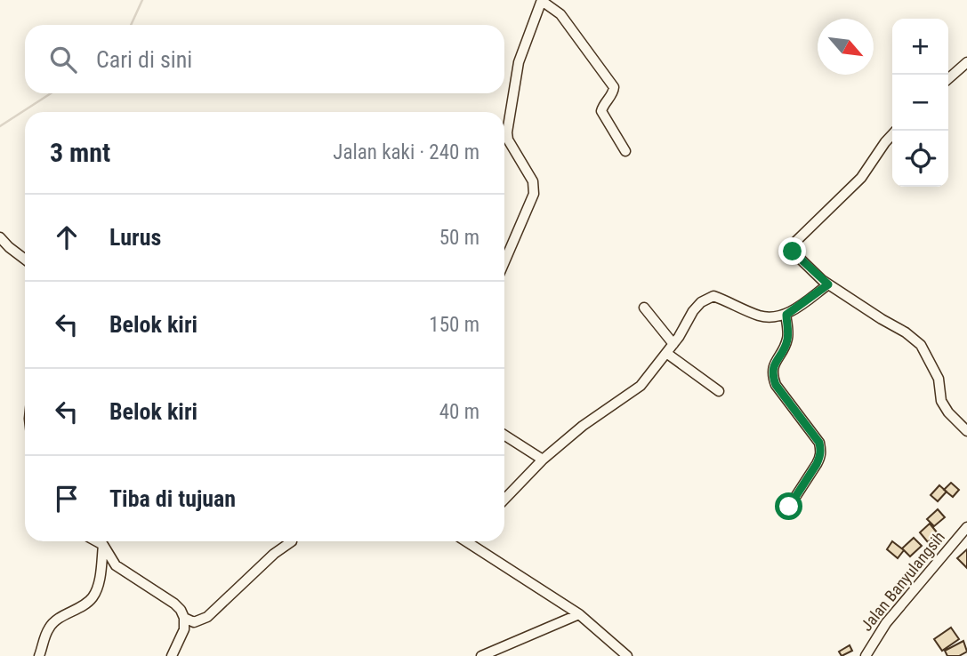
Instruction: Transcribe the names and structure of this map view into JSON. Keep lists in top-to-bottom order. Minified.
{"streets":{"street":["Jalan Banyulangsih"]},"north":"bottom right","page":{"map_buttons":["+","−"],"search":"Cari di sini","heading":["3 mnt","Jalan kaki · 240 m"],"list":[["Lurus","50 m"],["Belok kiri","150 m"],["Belok kiri","40 m"],"Tiba di tujuan"]}}
